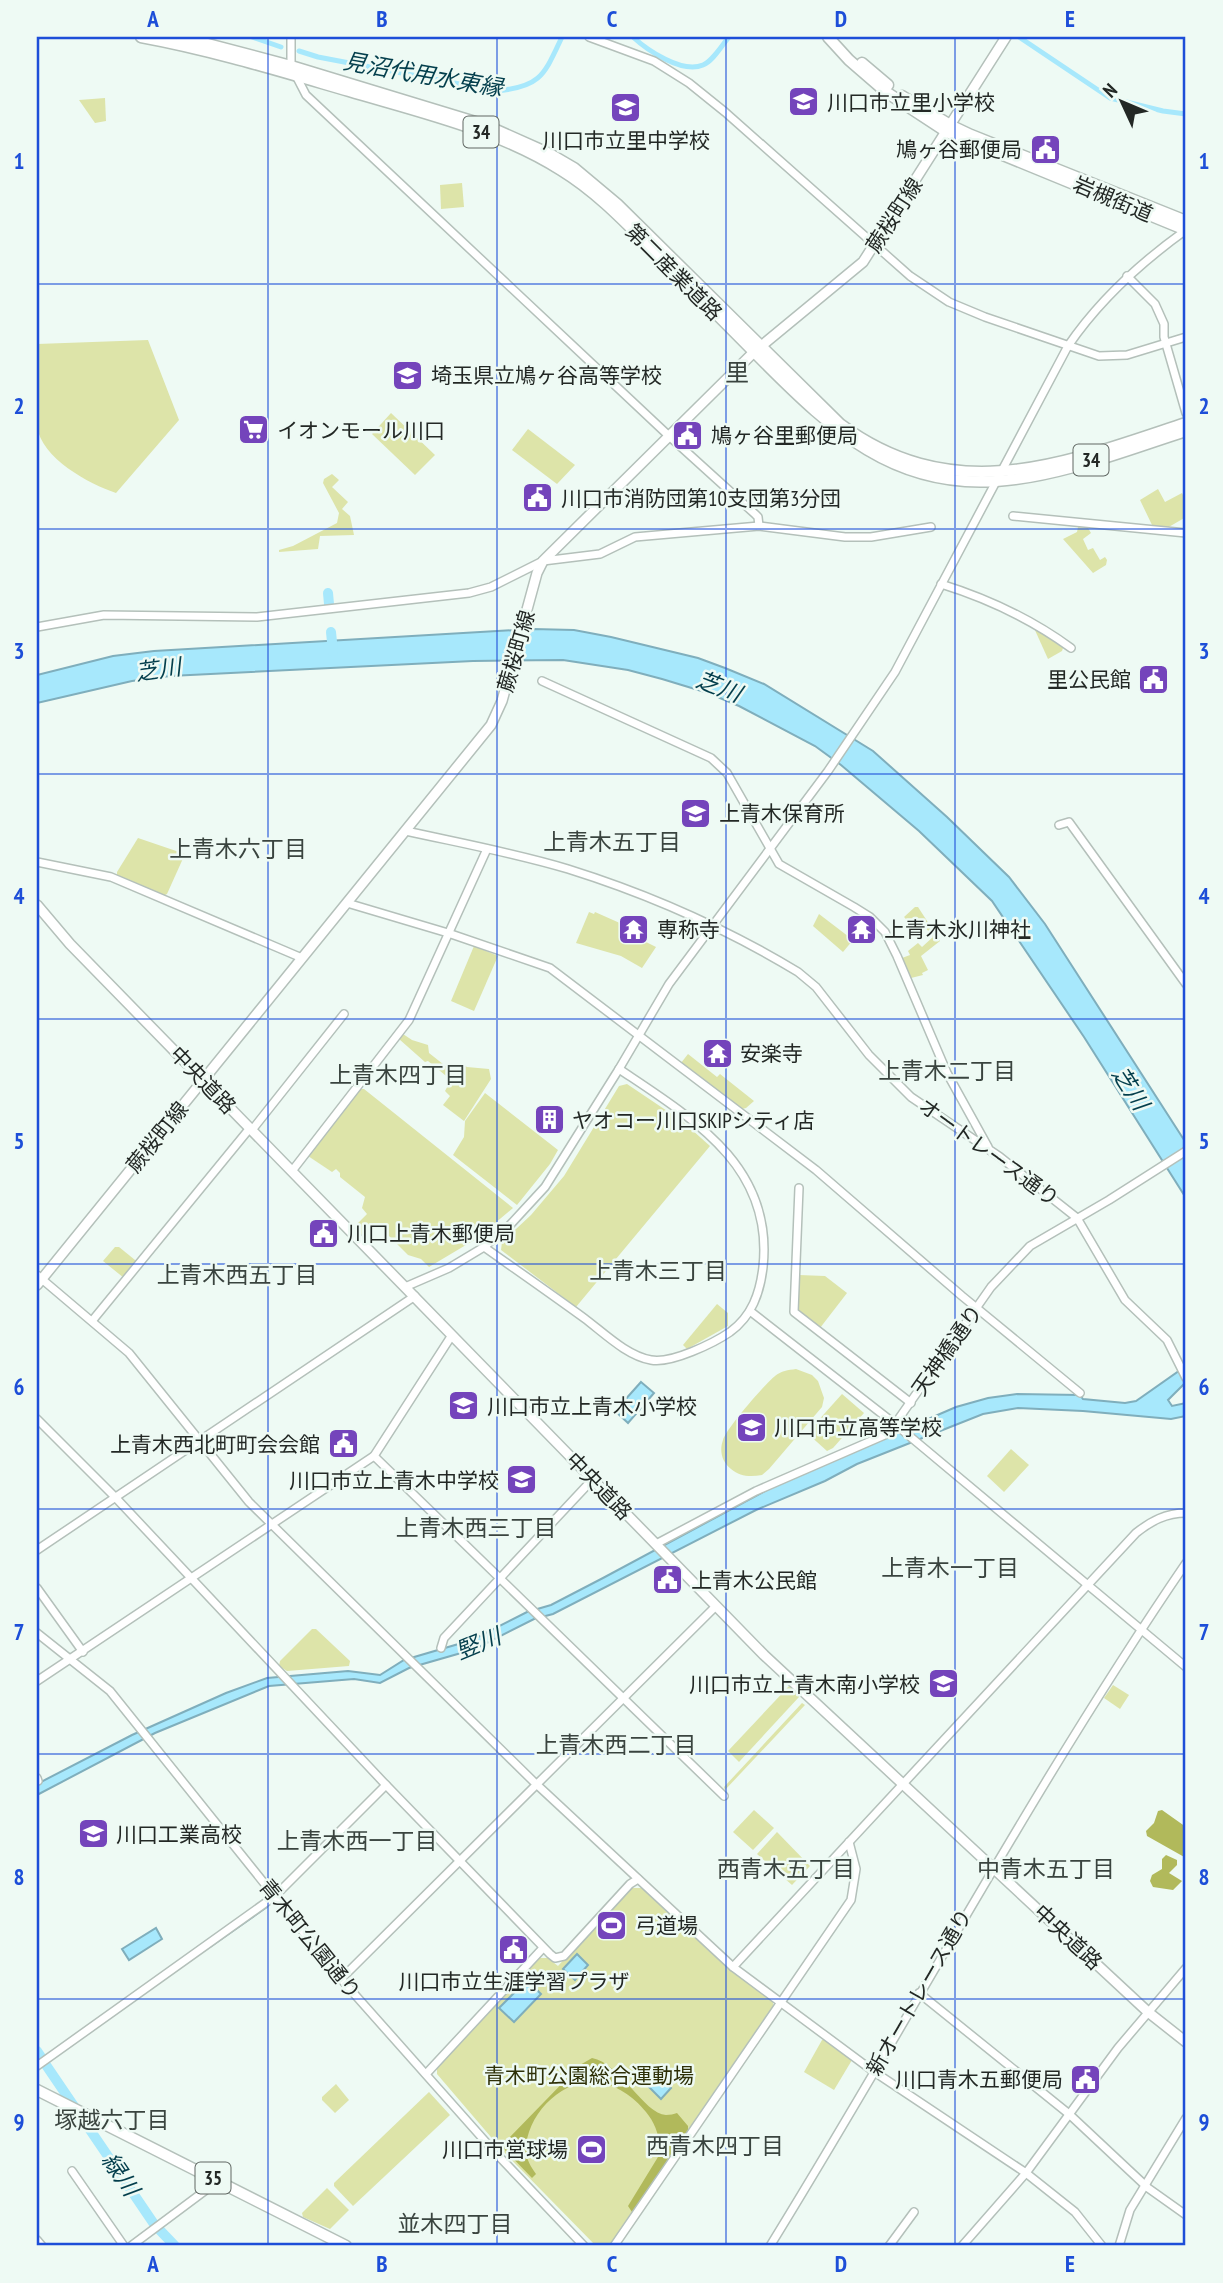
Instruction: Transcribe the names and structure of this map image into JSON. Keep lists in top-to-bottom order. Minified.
{"streets":{"main road":["34","岩槻街道","蕨桜町線","第二産業道路","中央道路","35"],"street":["オートレース通り","天神橋通り","青木町公園通り","新オートレース通り"]},"crossings":[["岩槻街道","蕨桜町線"],["蕨桜町線","第二産業道路"],["蕨桜町線","中央道路"],["蕨桜町線","オートレース通り"],["中央道路","天神橋通り"],["中央道路","新オートレース通り"],["オートレース通り","天神橋通り"]],"districts":["里","上青木五丁目","上青木六丁目","上青木二丁目","上青木四丁目","上青木三丁目","上青木西五丁目","上青木西三丁目","上青木一丁目","上青木西二丁目","上青木西一丁目","西青木五丁目","中青木五丁目","塚越六丁目","西青木四丁目","並木四丁目"],"water":["見沼代用水東縁","芝川","竪川","緑川"],"parks":["青木町公園総合運動場"],"places":{"school or university":["川口市立里小学校","川口市立里中学校","埼玉県立鳩ヶ谷高等学校","上青木保育所","川口市立上青木小学校","川口市立高等学校","川口市立上青木中学校","川口市立上青木南小学校","川口工業高校"],"public building":["鳩ヶ谷郵便局","鳩ヶ谷里郵便局","川口市消防団第10支団第3分団","里公民館","川口上青木郵便局","上青木西北町町会会館","上青木公民館","川口市立生涯学習プラザ","川口青木五郵便局"],"supermarket":["イオンモール川口"],"temple":["専称寺","上青木氷川神社","安楽寺"],"building":["ヤオコー川口SKIPシティ店"],"sports":["弓道場","川口市営球場"]},"north":"top left","grid":{"columns":["A","B","C","D","E"],"rows":["1","2","3","4","5","6","7","8","9"]}}
